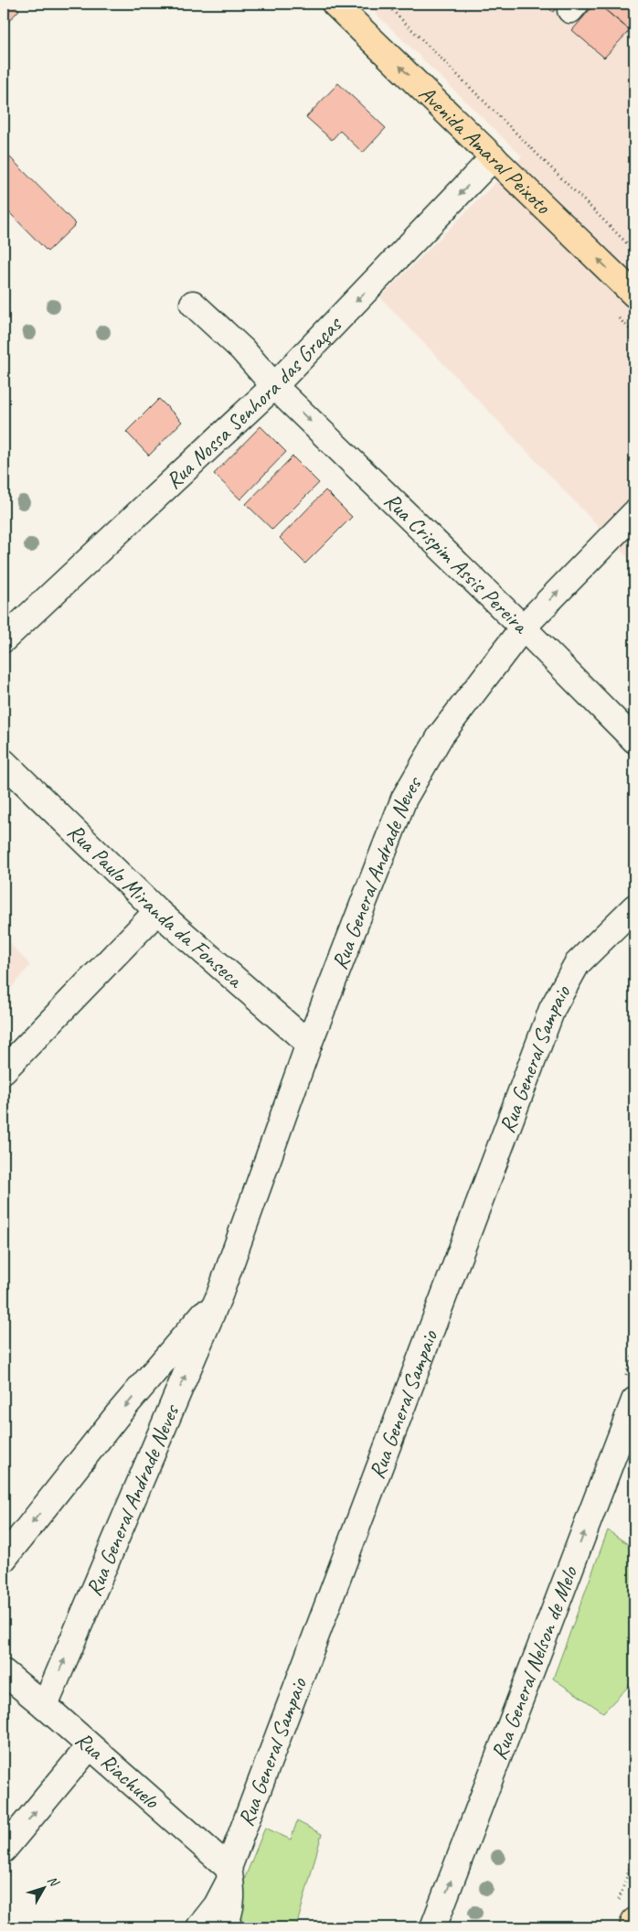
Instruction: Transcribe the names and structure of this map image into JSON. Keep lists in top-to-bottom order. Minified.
{"streets":{"main road":["Avenida Amaral Peixoto"],"street":["Rua Nossa Senhora das Graças","Rua Crispim Assis Pereira","Rua General Andrade Neves","Rua Paulo Miranda da Fonseca","Rua General Sampaio","Rua General Nelson de Melo","Rua Riachuelo"]},"crossings":[["Avenida Amaral Peixoto","Rua Nossa Senhora das Graças"],["Rua Nossa Senhora das Graças","Rua Crispim Assis Pereira"],["Rua Crispim Assis Pereira","Rua General Andrade Neves"],["Rua General Andrade Neves","Rua Paulo Miranda da Fonseca"],["Rua General Andrade Neves","Rua Riachuelo"],["Rua General Sampaio","Rua Riachuelo"]],"one_way":["Avenida Amaral Peixoto","Rua Nossa Senhora das Graças","Rua Crispim Assis Pereira","Rua General Nelson de Melo"],"north":"top right"}
